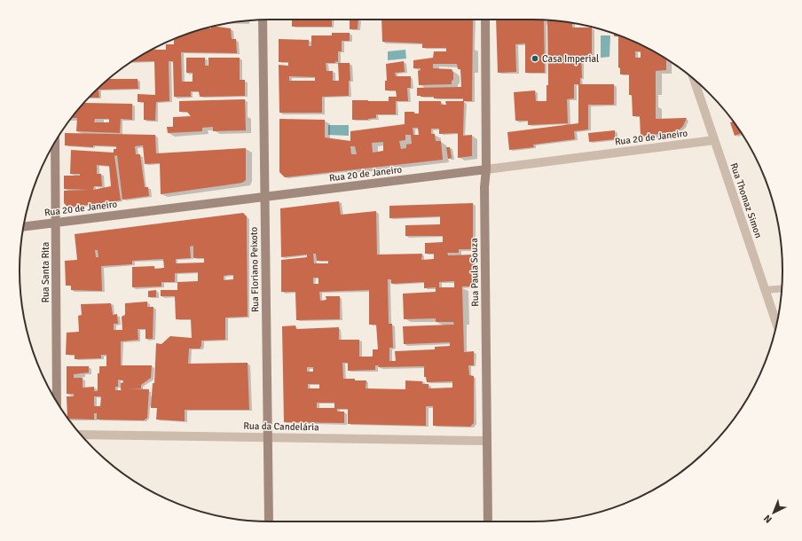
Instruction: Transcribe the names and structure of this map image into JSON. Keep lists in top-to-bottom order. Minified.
{"streets":{"main road":["Rua 20 de Janeiro","Rua Floriano Peixoto","Rua Santa Rita","Rua Paula Souza"],"street":["Rua Thomaz Simon","Rua da Candelária"]},"crossings":[["Rua 20 de Janeiro","Rua Thomaz Simon"],["Rua 20 de Janeiro","Rua Floriano Peixoto"],["Rua 20 de Janeiro","Rua Santa Rita"],["Rua 20 de Janeiro","Rua Paula Souza"],["Rua Floriano Peixoto","Rua da Candelária"],["Rua Paula Souza","Rua da Candelária"]],"places":["Casa Imperial"],"north":"bottom left"}
